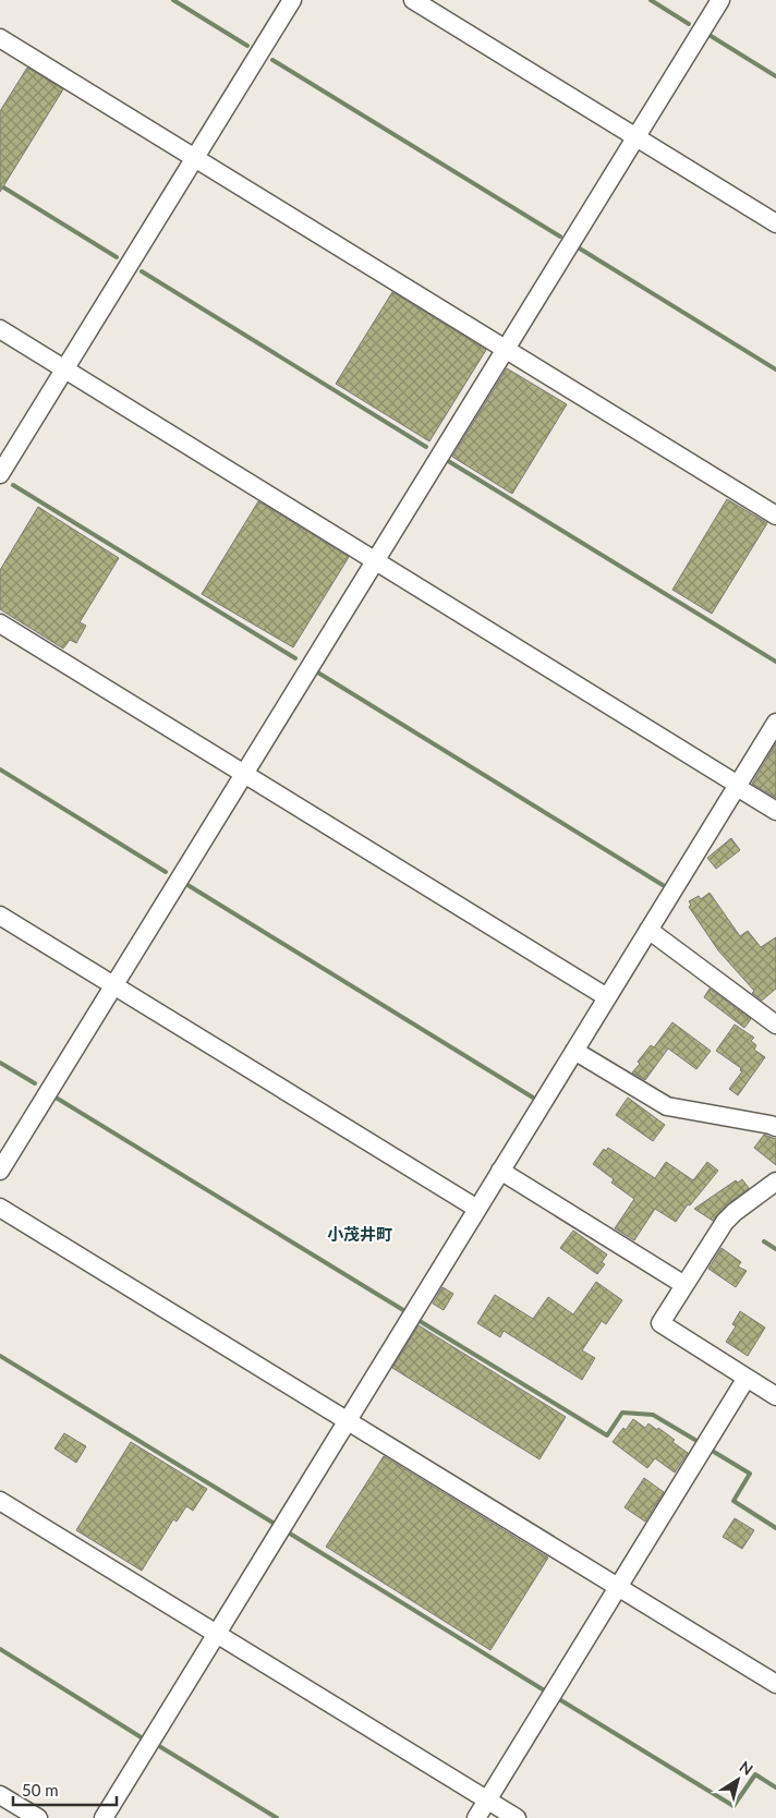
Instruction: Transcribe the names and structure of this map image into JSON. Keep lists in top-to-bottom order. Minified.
{"districts":["小茂井町"],"scale_bar":"50 m","north":"top right"}
